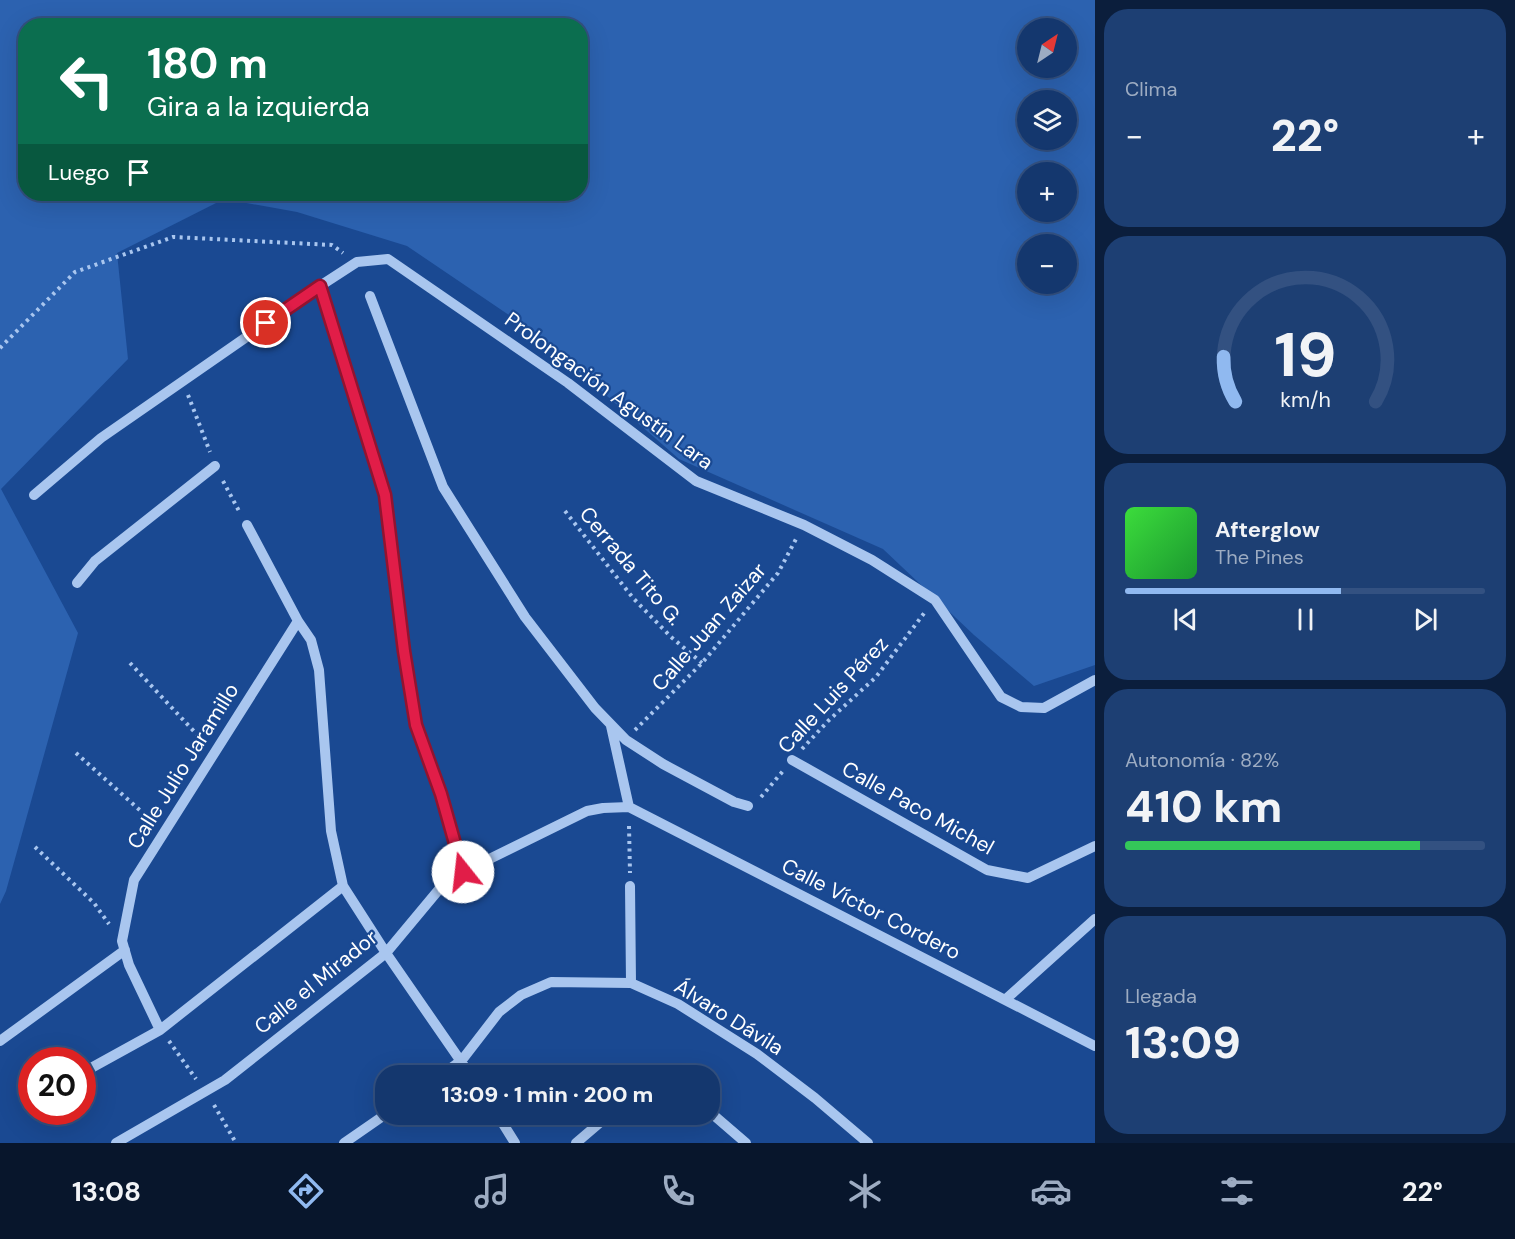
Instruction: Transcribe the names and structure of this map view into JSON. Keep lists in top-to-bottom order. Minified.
{"streets":{"street":["Prolongación Agustín Lara","Calle Julio Jaramillo","Calle Paco Michel","Calle Víctor Cordero","Calle el Mirador","Álvaro Dávila"],"path":["Cerrada Tito G.","Calle Juan Zaizar","Calle Luis Pérez"]},"crossings":[["Prolongación Agustín Lara","Calle Juan Zaizar"],["Prolongación Agustín Lara","Calle Luis Pérez"],["Cerrada Tito G.","Calle Juan Zaizar"],["Calle Luis Pérez","Calle Paco Michel"],["Calle Víctor Cordero","Calle el Mirador"]],"north":"top right","page":{"tile":["Clima",["Autonomía · 82%","410 km"],["Llegada","13:09"]],"map_buttons":["+","−"],"turn":["180 m","Gira a la izquierda"],"heat":["−","22°","+"],"then":"Luego","song":["Afterglow","The Pines"],"limit":"20","trip":"13:09 · 1 min · 200 m","tabs":["13:08","22°"],"gauge":["19","km/h"]}}
